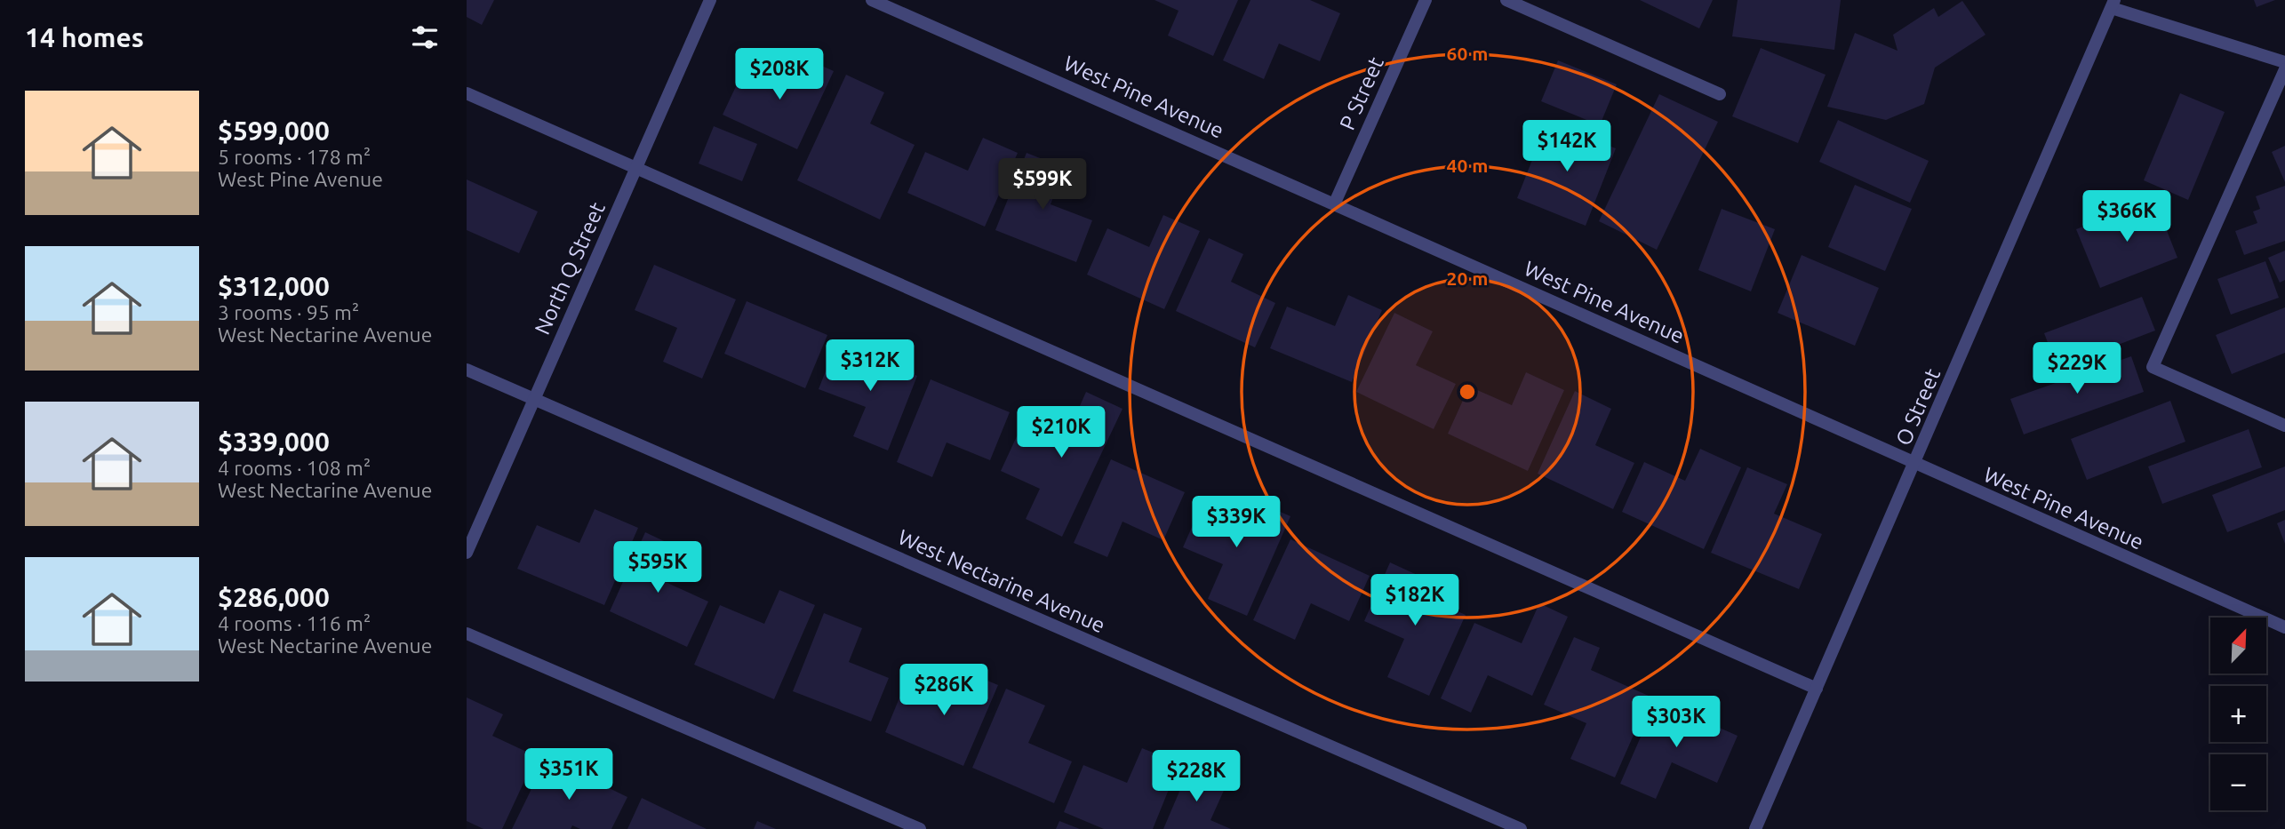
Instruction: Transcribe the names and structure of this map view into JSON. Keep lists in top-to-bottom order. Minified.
{"streets":{"street":["P Street","West Pine Avenue","North Q Street","O Street","West Nectarine Avenue"]},"crossings":[["P Street","West Pine Avenue"],["West Pine Avenue","O Street"],["North Q Street","West Nectarine Avenue"]],"north":"top right","page":{"heading":"14 homes","price":["$208K","$142K","$599K","$366K","$312K","$229K","$210K","$339K","$595K","$182K","$286K","$303K","$351K","$228K"],"list":[{"name":"$599,000","note":"5 rooms · 178 m² · West Pine Avenue"},{"name":"$312,000","note":"3 rooms · 95 m² · West Nectarine Avenue"},{"name":"$339,000","note":"4 rooms · 108 m² · West Nectarine Avenue"},{"name":"$286,000","note":"4 rooms · 116 m² · West Nectarine Avenue"}],"map_buttons":["+","−"]},"rings":["60 m","40 m","20 m"]}
